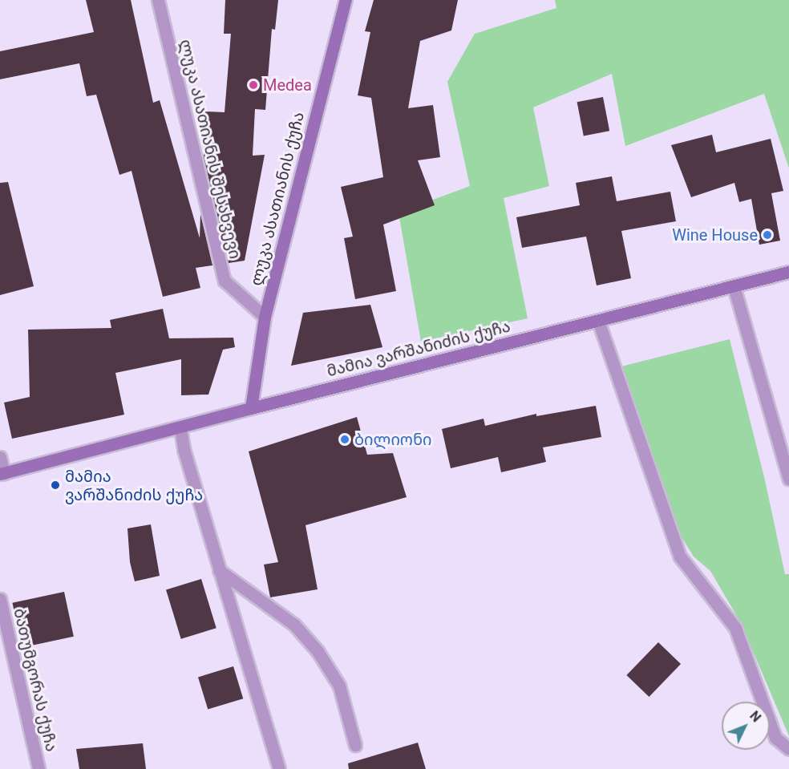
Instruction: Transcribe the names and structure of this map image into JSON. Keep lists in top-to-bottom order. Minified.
{"streets":{"street":["ლუკა ასათიანის შესახვევი","ლუკა ასათიანის ქუჩა","მამია ვარშანიძის ქუჩა","ბათუმგორას ქუჩა"]},"crossings":[["ლუკა ასათიანის შესახვევი","ლუკა ასათიანის ქუჩა"],["ლუკა ასათიანის ქუჩა","მამია ვარშანიძის ქუჩა"]],"places":["Medea","Wine House","ბილიონი","მამია ვარშანიძის ქუჩა"],"north":"top right"}
